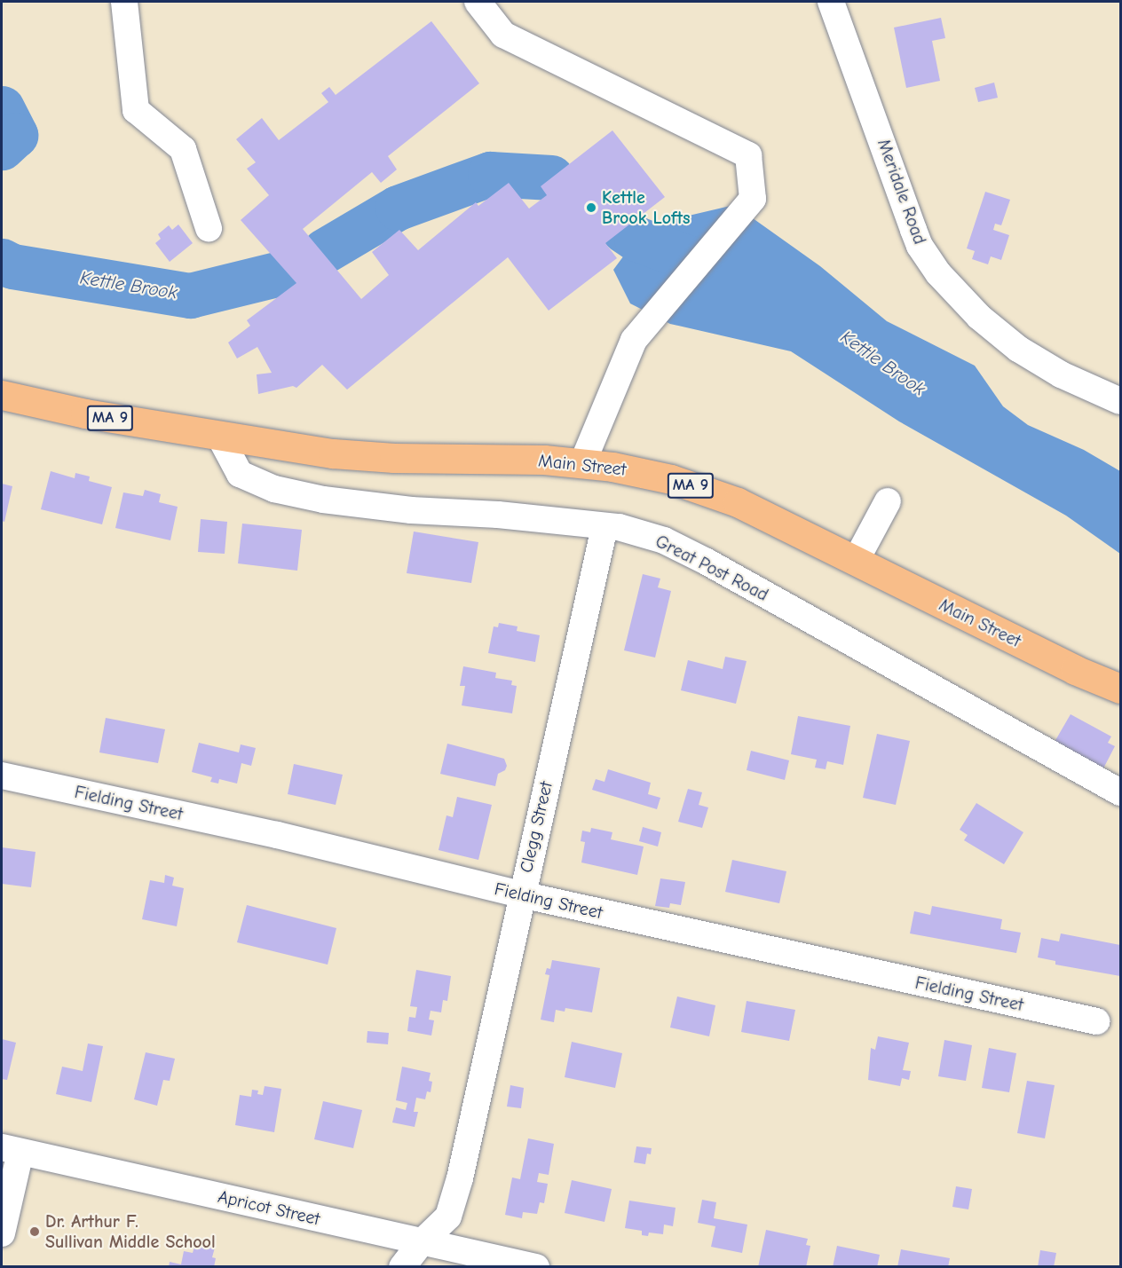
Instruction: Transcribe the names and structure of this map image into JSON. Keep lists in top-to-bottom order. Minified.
{"streets":{"highway":["MA 9","Main Street"],"street":["Meridale Road","Great Post Road","Fielding Street","Clegg Street","Apricot Street"]},"crossings":[["Main Street","Great Post Road"],["Great Post Road","Clegg Street"],["Fielding Street","Clegg Street"],["Clegg Street","Apricot Street"]],"water":["Kettle Brook"],"places":["Kettle Brook Lofts","Dr. Arthur F. Sullivan Middle School"]}
